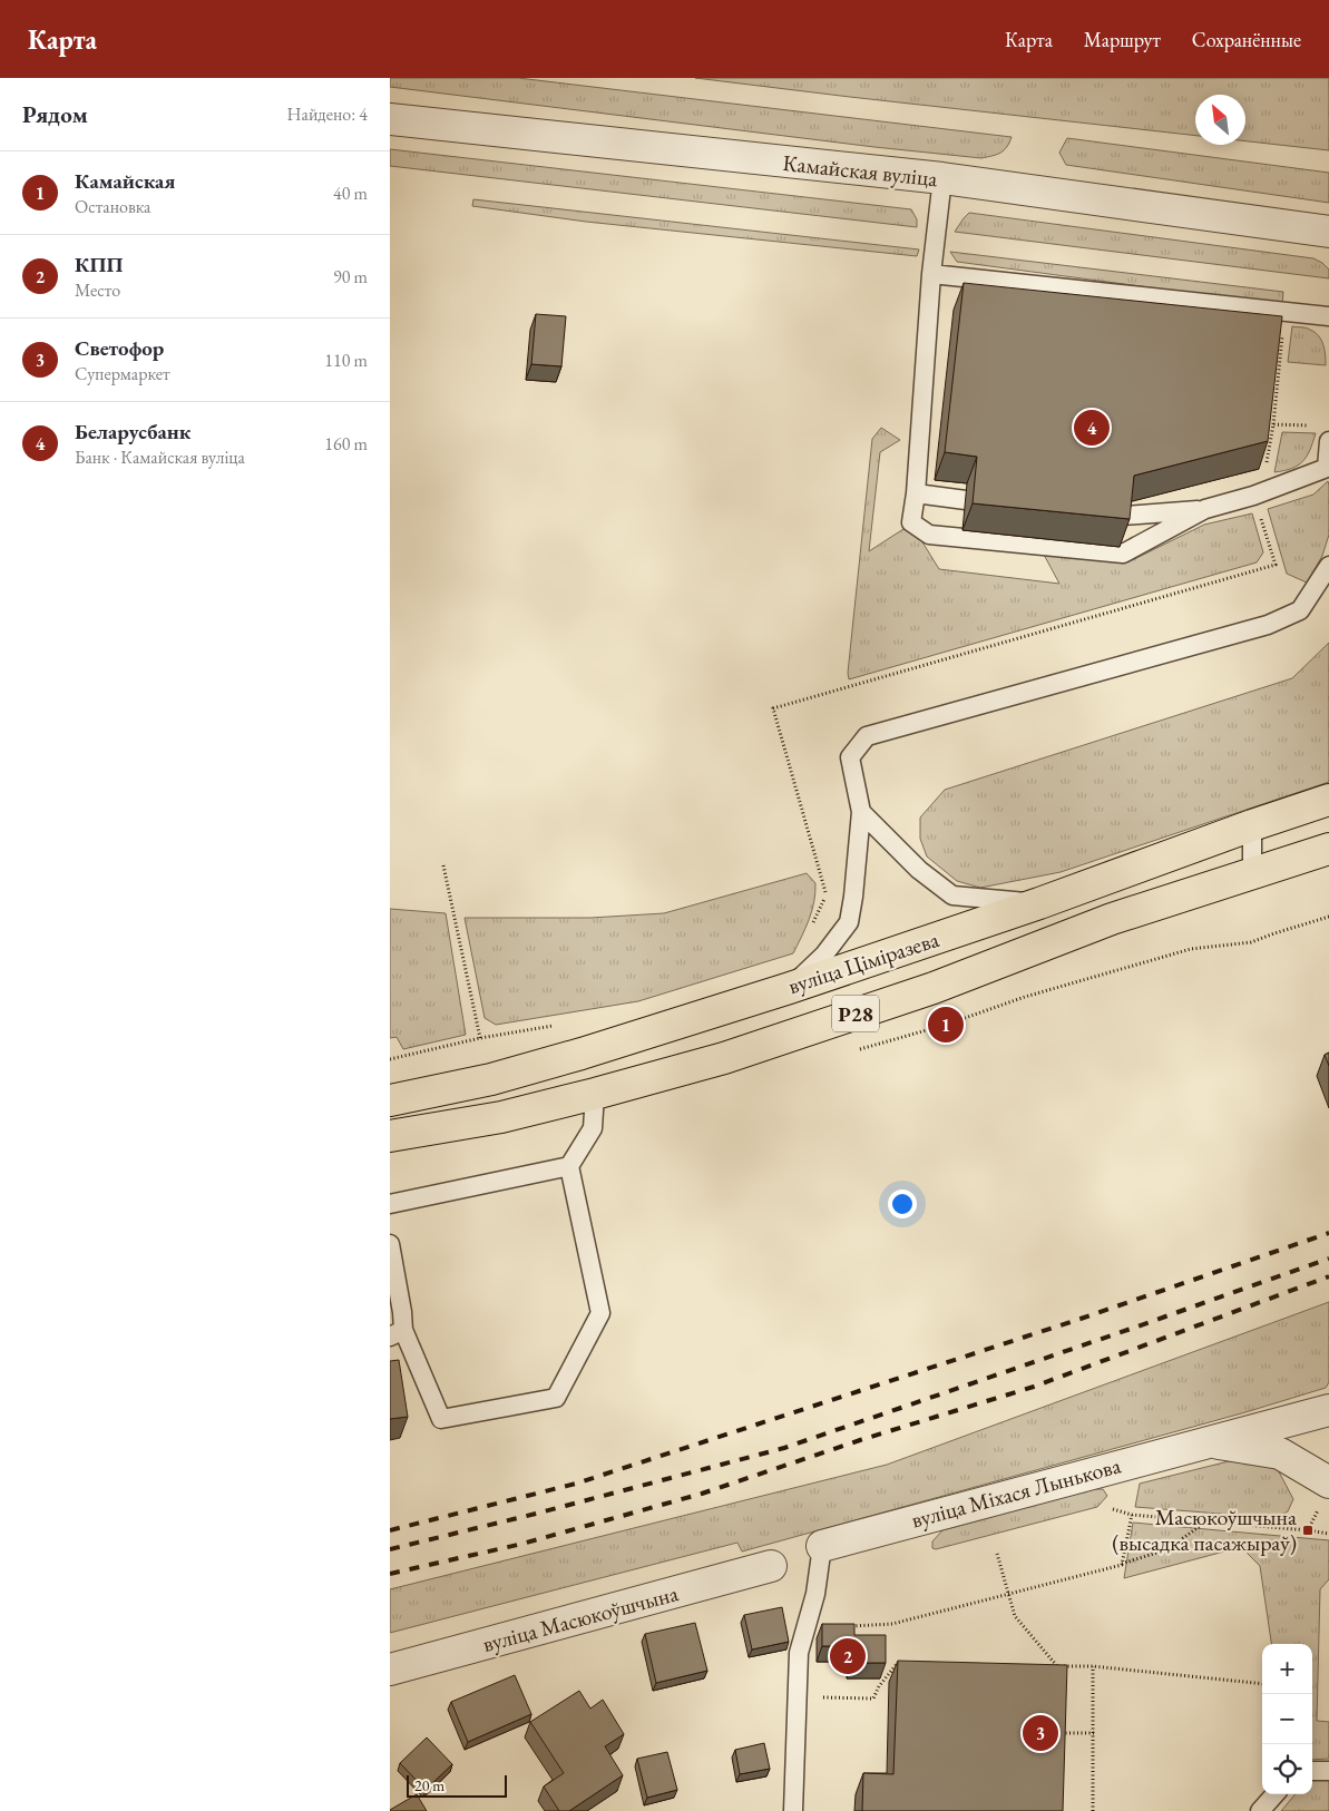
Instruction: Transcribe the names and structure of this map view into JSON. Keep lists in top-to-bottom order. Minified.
{"streets":{"main road":["вуліца Ціміразева","Р28"],"street":["Камайская вуліца","вуліца Міхася Лынькова","вуліца Масюкоўшчына"]},"places":{"transit":["Масюкоўшчына (высадка пасажыраў)"]},"scale_bar":"20 m","north":"top left","page":{"header":"Карта","nav":["Карта","Маршрут","Сохранённые"],"heading":["Рядом","Найдено: 4"],"list":[{"mark":"1","name":"Камайская","note":"Остановка","value":"40 m"},{"mark":"2","name":"КПП","note":"Место","value":"90 m"},{"mark":"3","name":"Светофор","note":"Супермаркет","value":"110 m"},{"mark":"4","name":"Беларусбанк","note":"Банк · Камайская вуліца","value":"160 m"}],"pins":["4","1","2","3"],"map_buttons":["+","−"],"scale":"20 m"}}
